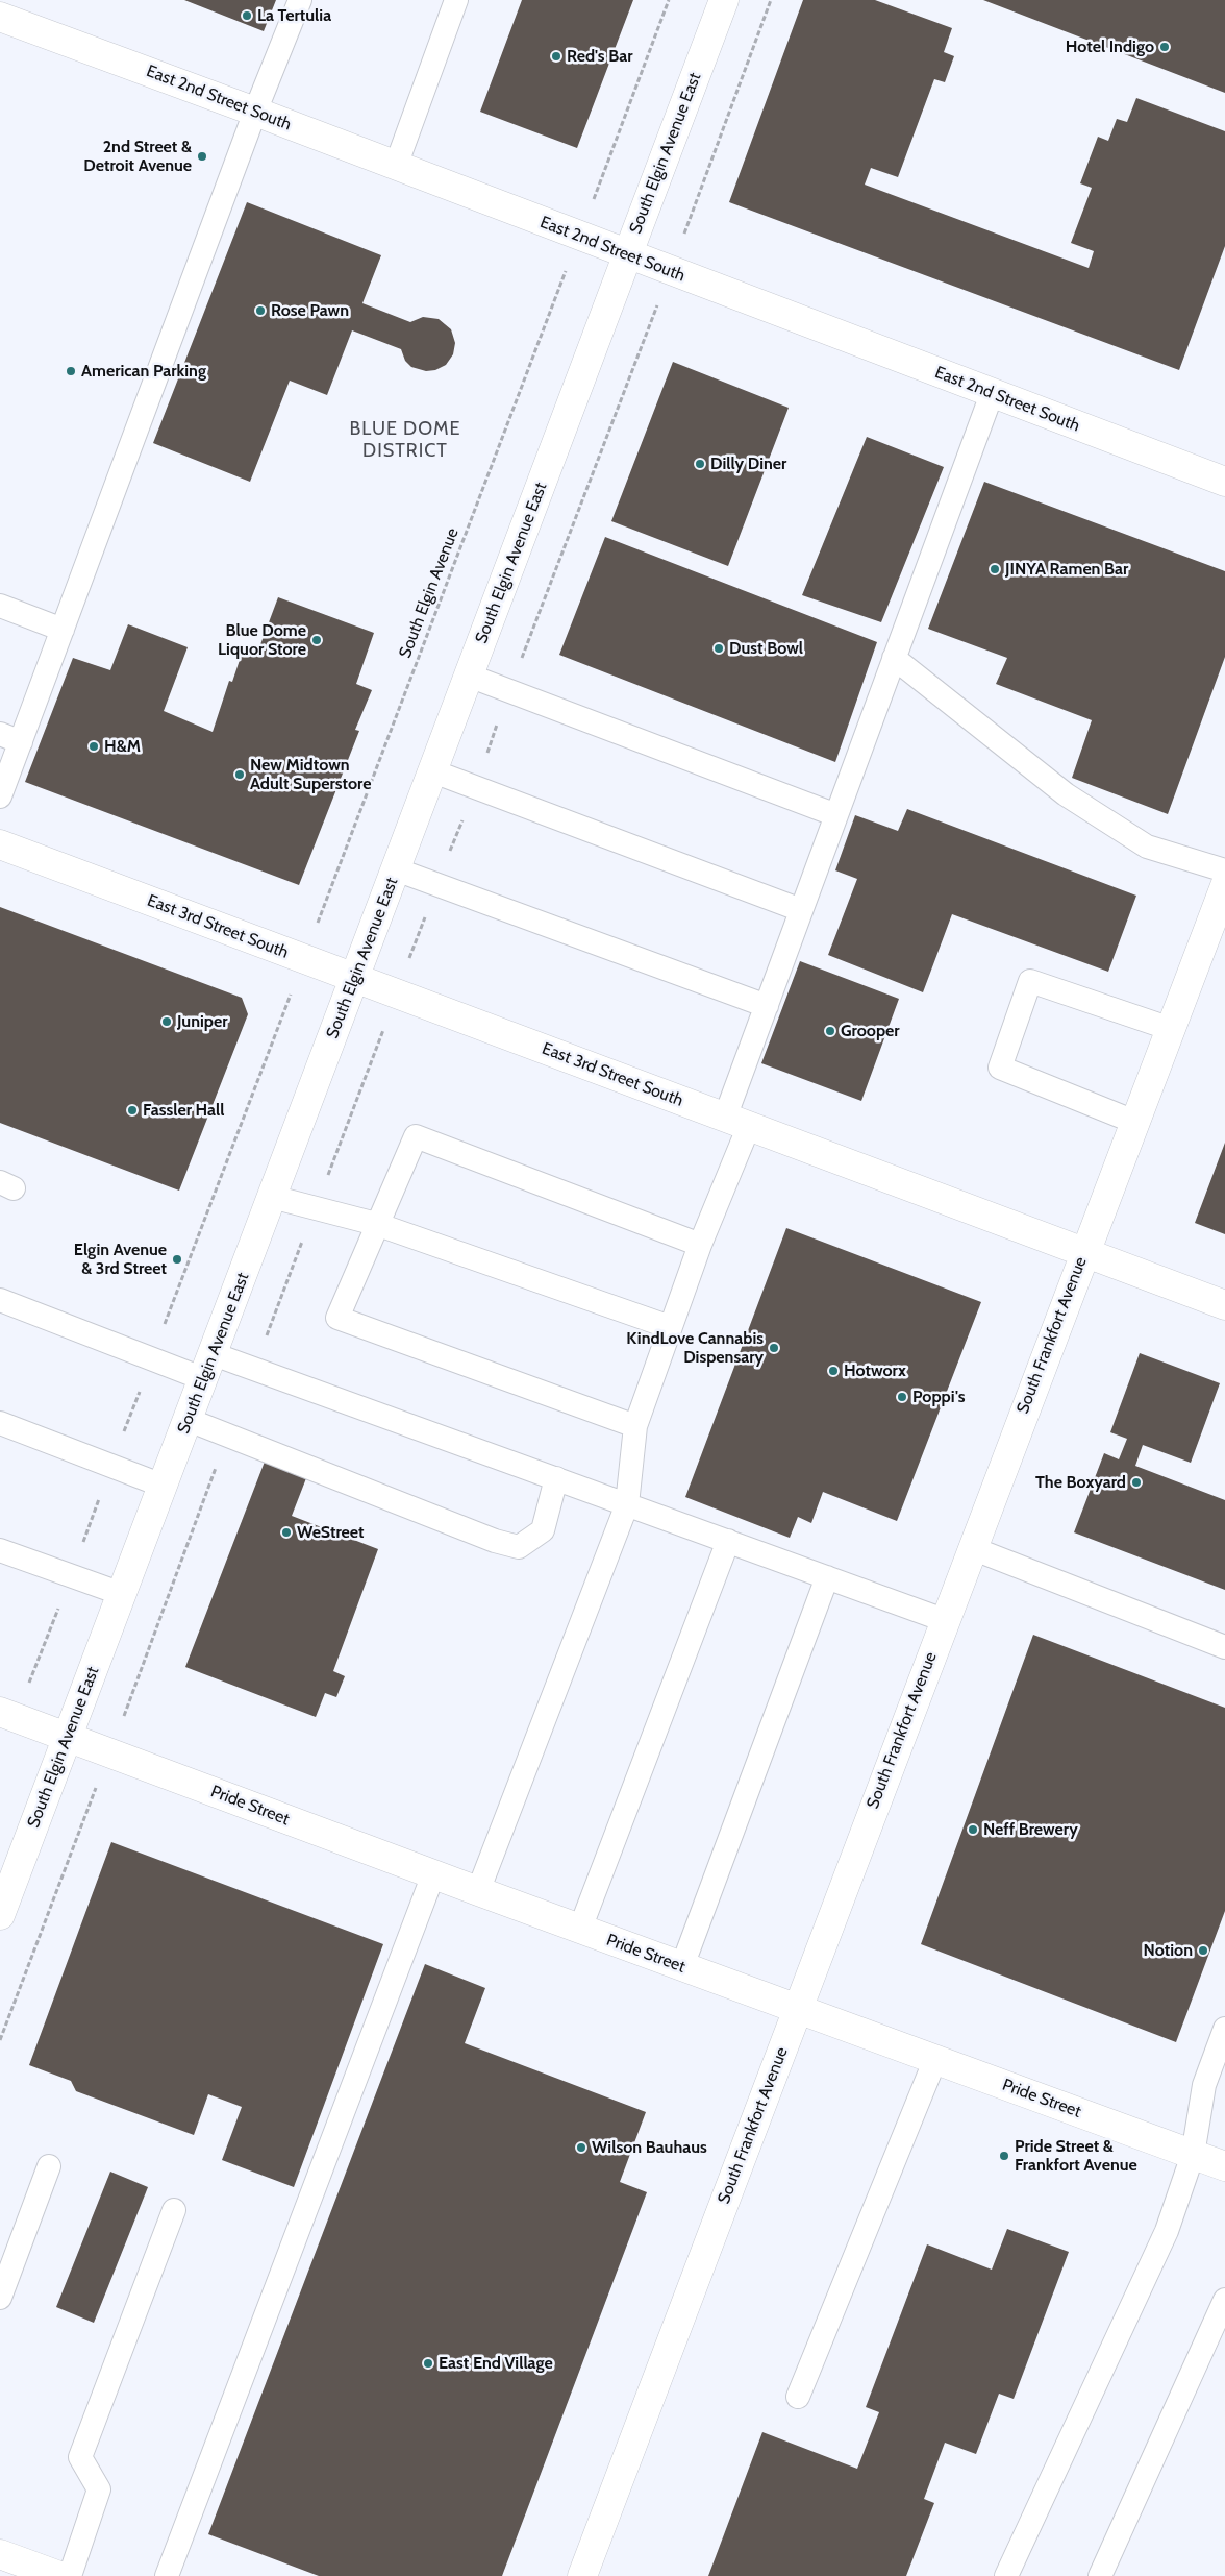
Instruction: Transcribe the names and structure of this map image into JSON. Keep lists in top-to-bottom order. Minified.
{"streets":{"street":["East 2nd Street South","South Elgin Avenue East","East 3rd Street South","South Frankfort Avenue","Pride Street"],"path":["South Elgin Avenue"]},"crossings":[["East 2nd Street South","South Elgin Avenue East"],["East 2nd Street South","South Elgin Avenue"],["South Elgin Avenue East","East 3rd Street South"],["South Elgin Avenue East","Pride Street"],["South Elgin Avenue","East 3rd Street South"],["East 3rd Street South","South Frankfort Avenue"],["South Frankfort Avenue","Pride Street"]],"districts":["BLUE DOME DISTRICT"],"places":["La Tertulia","Hotel Indigo","Red's Bar","2nd Street & Detroit Avenue","Rose Pawn","American Parking","Dilly Diner","JINYA Ramen Bar","Blue Dome Liquor Store","Dust Bowl","H&M","New Midtown Adult Superstore","Juniper","Grooper","Fassler Hall","Elgin Avenue & 3rd Street","KindLove Cannabis Dispensary","Hotworx","Poppi's","The Boxyard","WeStreet","Neff Brewery","Notion","Wilson Bauhaus","Pride Street & Frankfort Avenue","East End Village"]}
